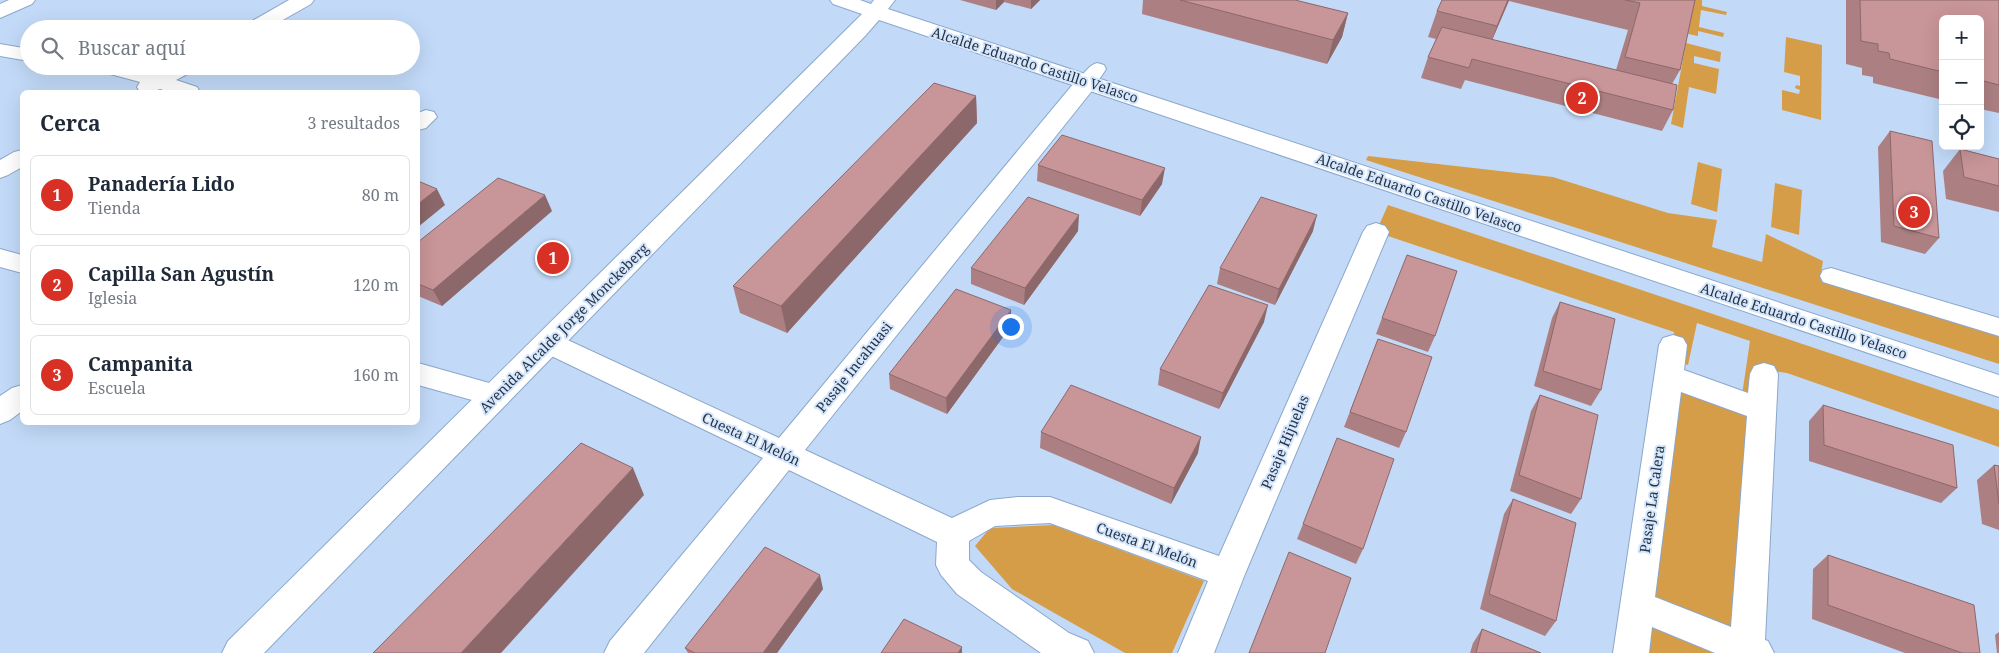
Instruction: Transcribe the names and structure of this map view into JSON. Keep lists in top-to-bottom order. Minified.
{"streets":{"street":["Alcalde Eduardo Castillo Velasco","Avenida Alcalde Jorge Monckeberg","Pasaje Incahuasi","Cuesta El Melón","Pasaje Hijuelas","Pasaje La Calera"]},"crossings":[["Alcalde Eduardo Castillo Velasco","Avenida Alcalde Jorge Monckeberg"],["Alcalde Eduardo Castillo Velasco","Pasaje Incahuasi"],["Avenida Alcalde Jorge Monckeberg","Cuesta El Melón"],["Pasaje Incahuasi","Cuesta El Melón"],["Cuesta El Melón","Pasaje Hijuelas"]],"page":{"map_buttons":["+","−"],"search":"Buscar aquí","pins":["2","3","1"],"heading":["Cerca","3 resultados"],"list":[{"mark":"1","name":"Panadería Lido","note":"Tienda","value":"80 m"},{"mark":"2","name":"Capilla San Agustín","note":"Iglesia","value":"120 m"},{"mark":"3","name":"Campanita","note":"Escuela","value":"160 m"}]}}
